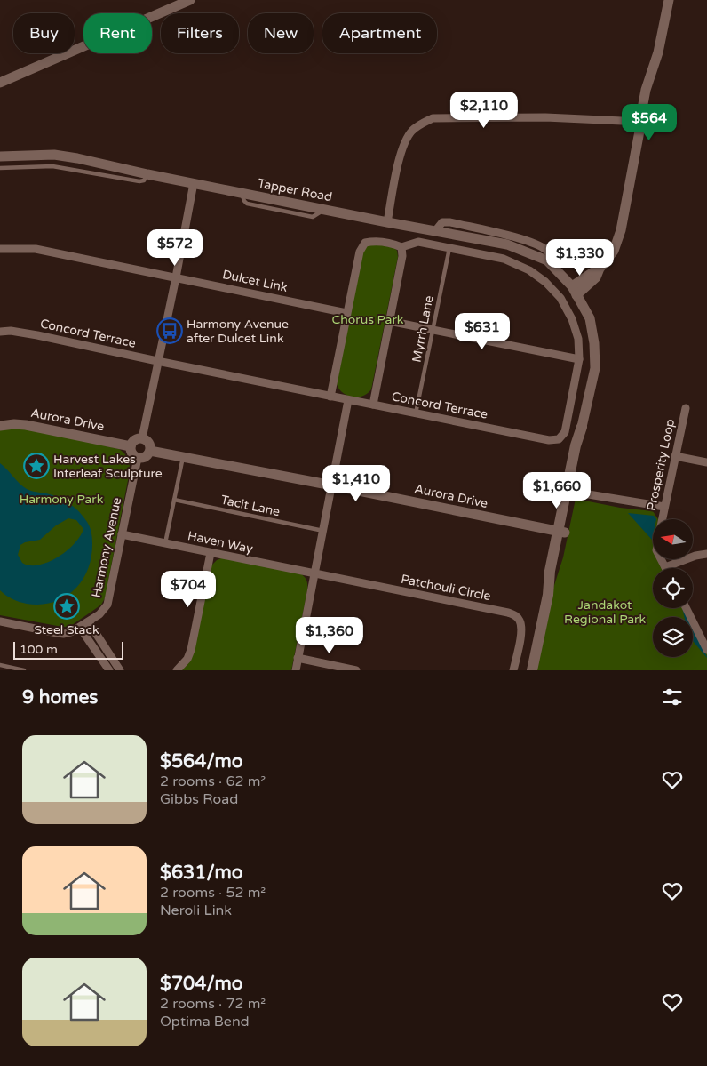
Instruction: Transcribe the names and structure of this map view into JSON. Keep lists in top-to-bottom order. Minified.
{"streets":{"street":["Tapper Road","Dulcet Link","Concord Terrace","Aurora Drive","Prosperity Loop","Haven Way","Harmony Avenue","Patchouli Circle"],"lane":["Myrrh Lane","Tacit Lane"]},"crossings":[["Myrrh Lane","Concord Terrace"],["Aurora Drive","Harmony Avenue"],["Haven Way","Harmony Avenue"],["Haven Way","Patchouli Circle"]],"parks":["Chorus Park","Harmony Park","Jandakot Regional Park"],"places":{"bus stop":["Harmony Avenue after Dulcet Link"],"place":["Harvest Lakes Interleaf Sculpture","Steel Stack"]},"scale_bar":"100 m","north":"left","page":{"chip":["Buy","Rent","Filters","New","Apartment"],"price":["$2,110","$564","$572","$1,330","$631","$1,410","$1,660","$704","$1,360"],"scale":"100 m","heading":"9 homes","list":[{"name":"$564/mo","note":"2 rooms · 62 m² · Gibbs Road"},{"name":"$631/mo","note":"2 rooms · 52 m² · Neroli Link"},{"name":"$704/mo","note":"2 rooms · 72 m² · Optima Bend"}]}}
